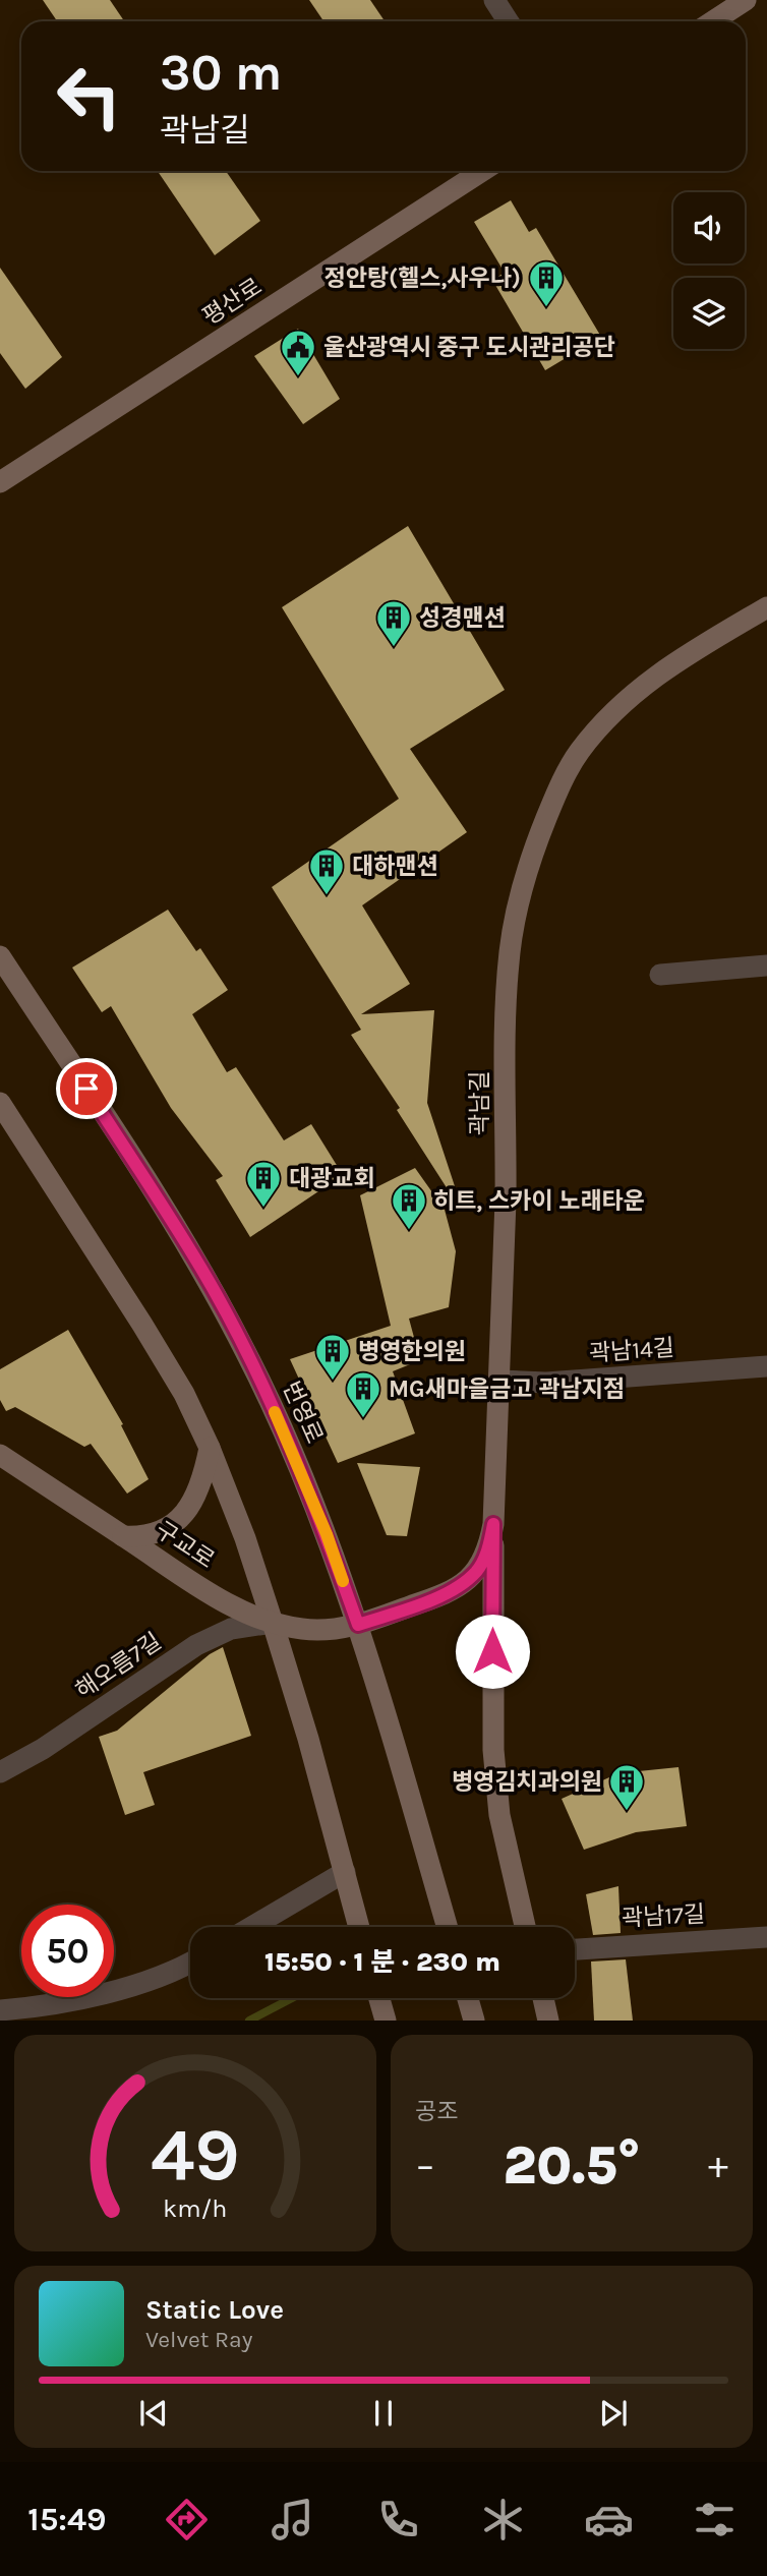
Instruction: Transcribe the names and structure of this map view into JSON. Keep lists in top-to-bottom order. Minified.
{"streets":{"main road":["평산로","곽남길","번영로","구교로"],"street":["곽남14길","해오름7길","곽남17길"]},"crossings":[["곽남길","곽남14길"],["곽남길","번영로"],["곽남길","구교로"],["번영로","구교로"],["구교로","해오름7길"]],"places":{"building":["정안탕(헬스,사우나)","성경맨션","대하맨션","대광교회","히트, 스카이 노래타운","병영한의원","MG새마을금고 곽남지점","병영김치과의원"],"public building":["울산광역시 중구 도시관리공단"]},"page":{"turn":["30 m","곽남길"],"limit":"50","trip":"15:50 · 1 분 · 230 m","tile":"공조","heat":["−","20.5°","+"],"song":["Static Love","Velvet Ray"],"tabs":"15:49","gauge":["49","km/h"]}}
